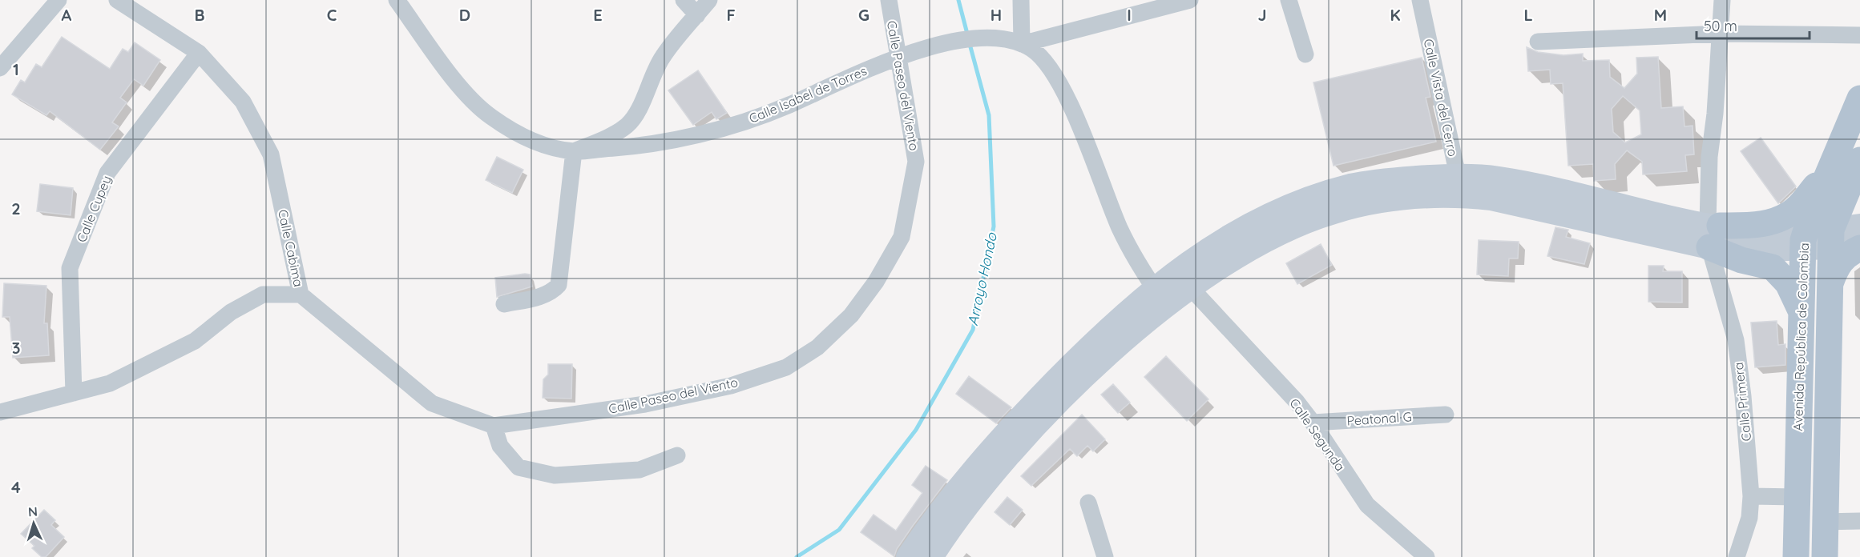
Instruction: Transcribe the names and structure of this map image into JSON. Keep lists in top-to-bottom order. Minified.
{"streets":{"main road":["Avenida República de Colombia"],"street":["Calle Paseo del Viento","Calle Isabel de Torres","Calle Vista del Cerro","Calle Cupey","Calle Cabima","Calle Primera","Peatonal G","Calle Segunda"]},"crossings":[["Calle Paseo del Viento","Calle Isabel de Torres"],["Calle Paseo del Viento","Calle Cabima"],["Calle Cupey","Calle Cabima"],["Peatonal G","Calle Segunda"]],"water":["Arroyo Hondo"],"scale_bar":"50 m","north":"top","grid":{"columns":["A","B","C","D","E","F","G","H","I","J","K","L","M"],"rows":["1","2","3","4"]}}
